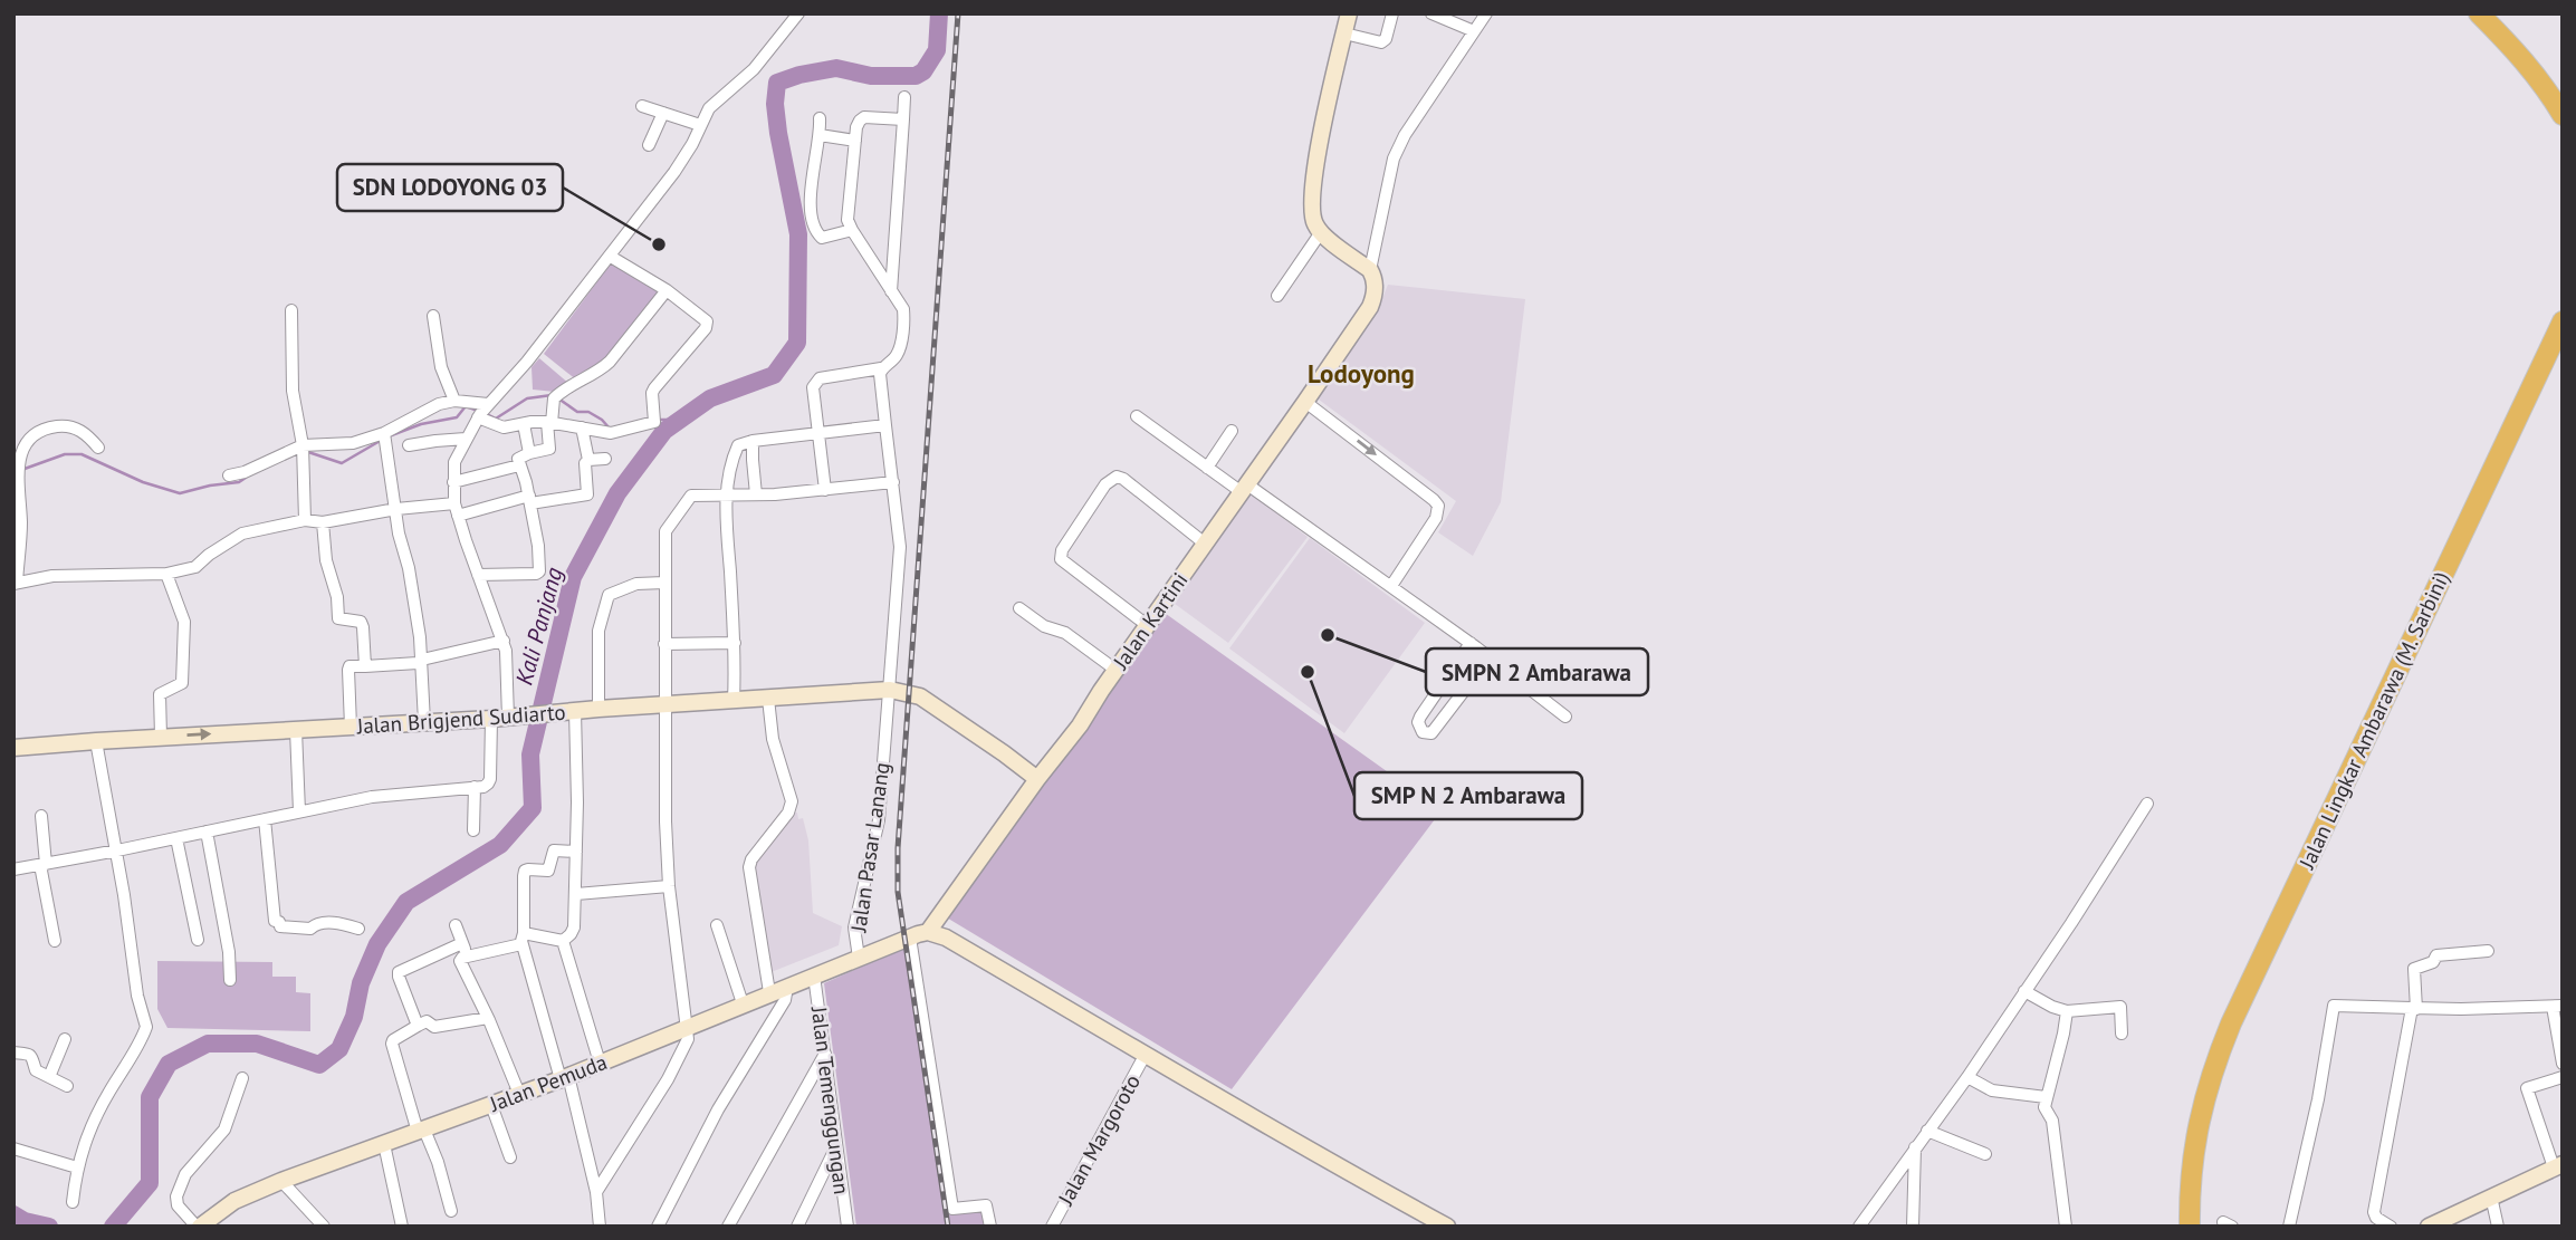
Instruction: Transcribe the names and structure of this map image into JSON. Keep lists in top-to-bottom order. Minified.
{"streets":{"highway":["Jalan Lingkar Ambarawa (M. Sarbini)"],"street":["Jalan Kartini","Jalan Brigjend Sudiarto","Jalan Pasar Lanang","Jalan Pemuda","Jalan Temenggungan","Jalan Margoroto"]},"crossings":[["Jalan Kartini","Jalan Brigjend Sudiarto"],["Jalan Kartini","Jalan Pemuda"],["Jalan Brigjend Sudiarto","Jalan Pasar Lanang"],["Jalan Pasar Lanang","Jalan Pemuda"],["Jalan Pemuda","Jalan Temenggungan"]],"districts":["Lodoyong"],"water":["Kali Panjang"],"places":["SDN LODOYONG 03","SMPN 2 Ambarawa","SMP N 2 Ambarawa"]}
